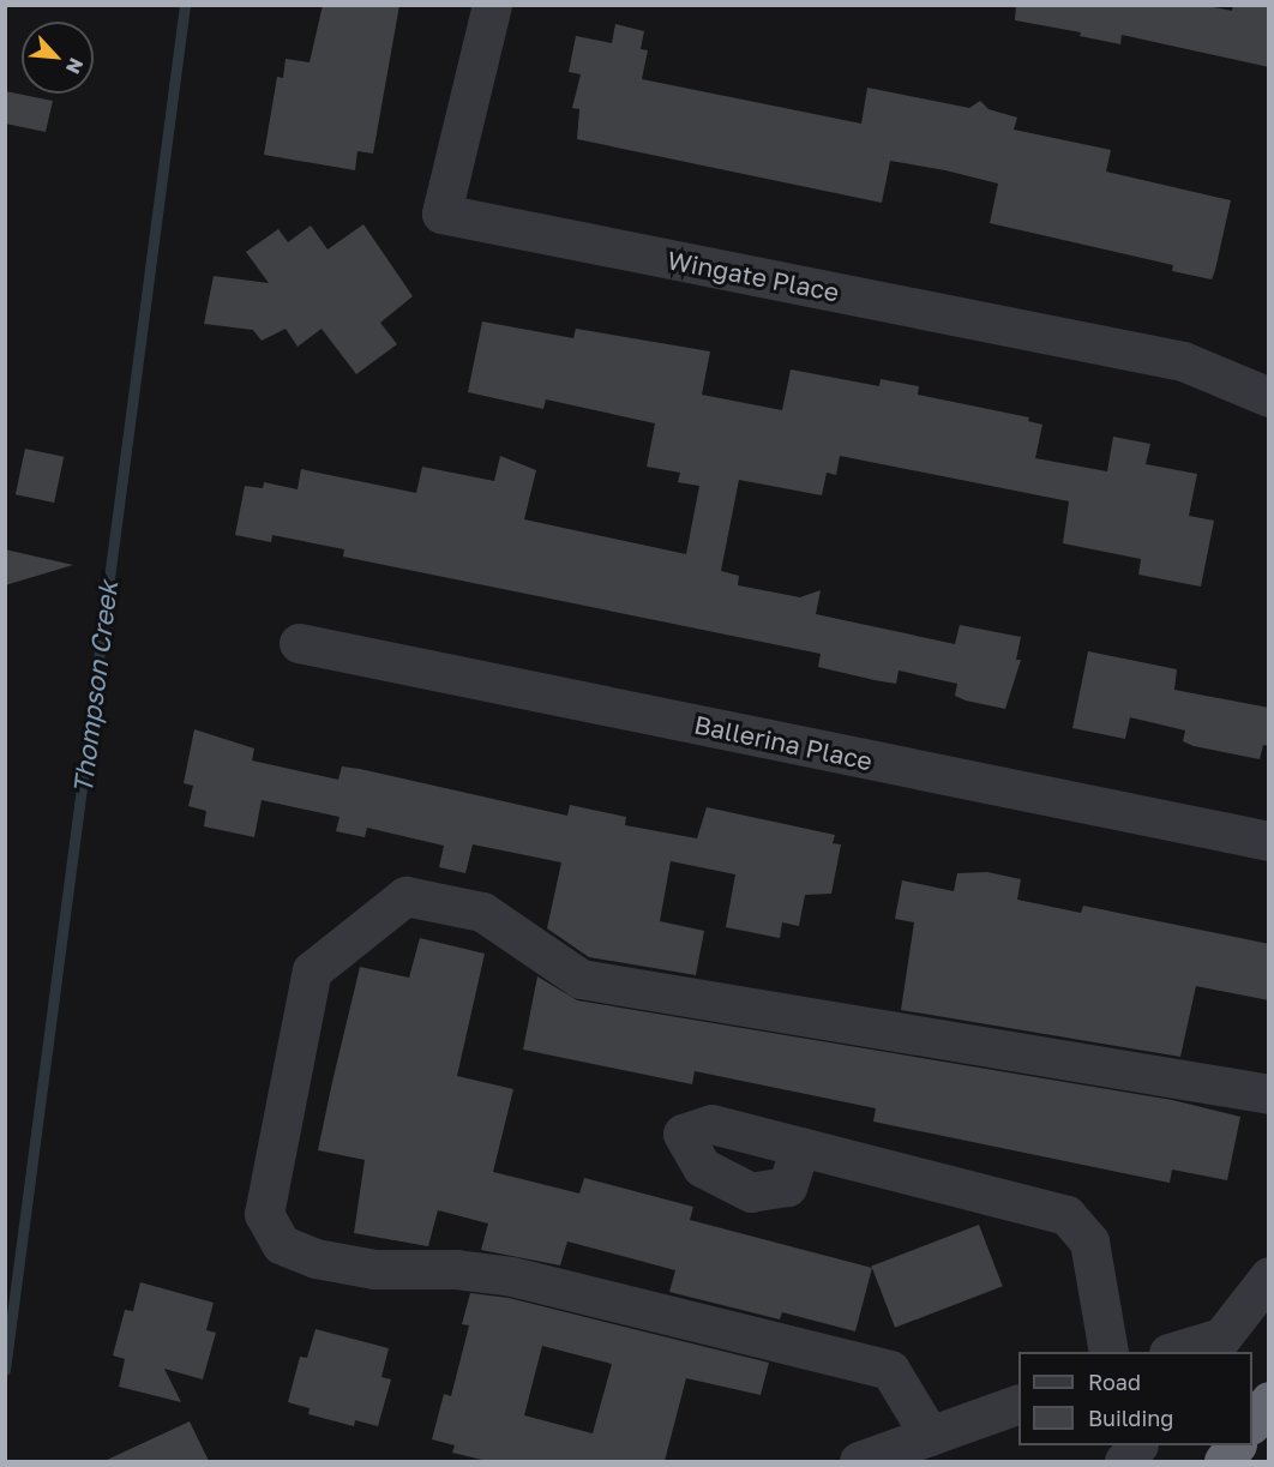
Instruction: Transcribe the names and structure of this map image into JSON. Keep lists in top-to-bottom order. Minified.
{"streets":{"street":["Wingate Place","Ballerina Place"]},"water":["Thompson Creek"],"legend":["Road","Building"],"north":"bottom right"}
